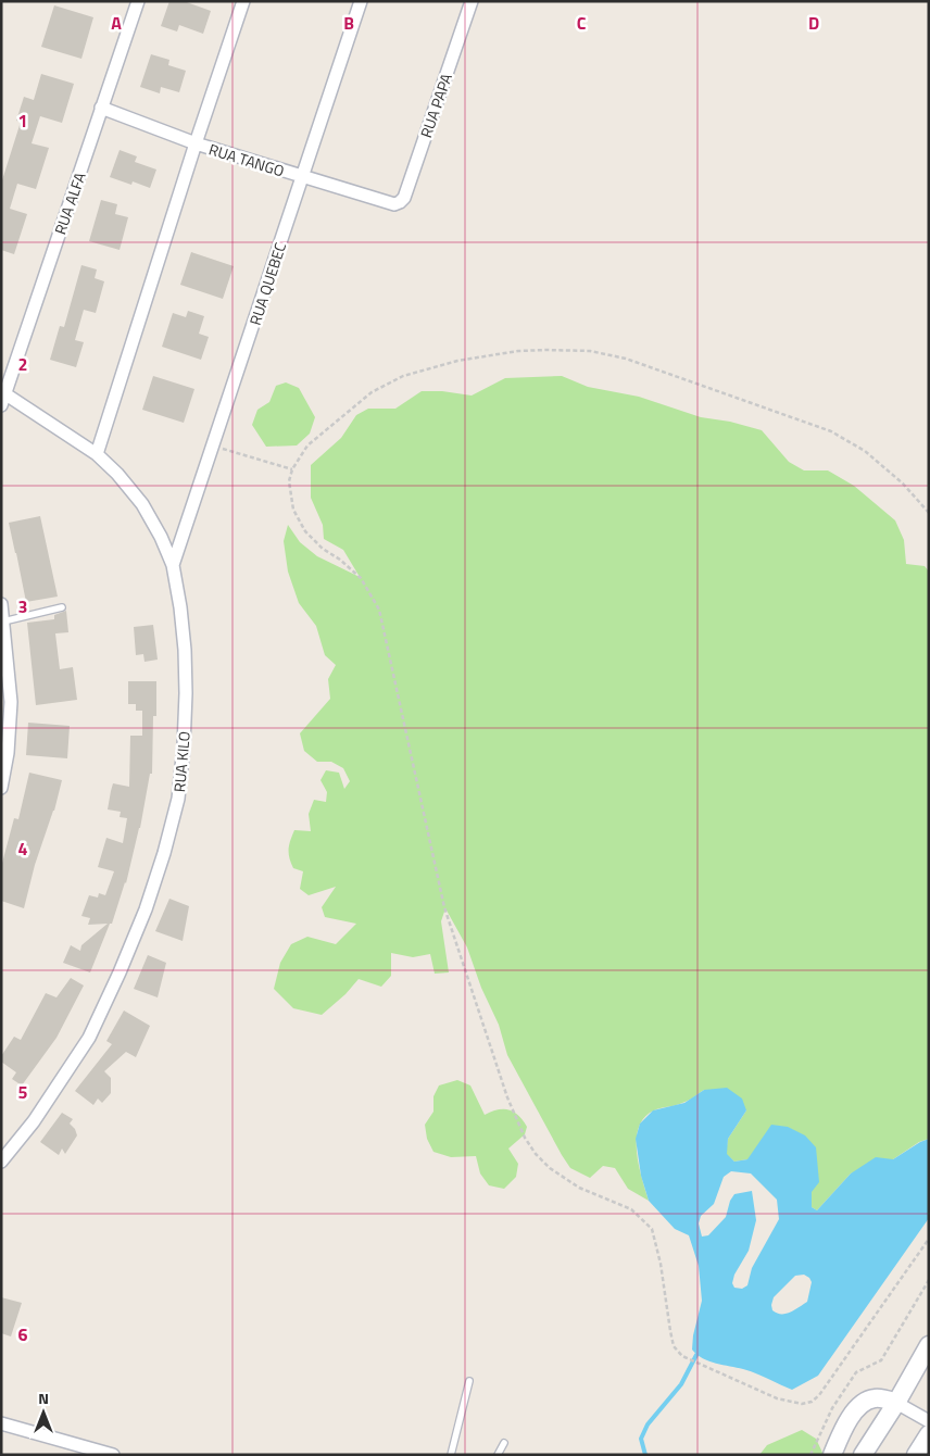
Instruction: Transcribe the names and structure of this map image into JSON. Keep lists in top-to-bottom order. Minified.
{"streets":{"street":["RUA PAPA","RUA TANGO","RUA ALFA","RUA QUEBEC","RUA KILO"]},"crossings":[["RUA PAPA","RUA TANGO"],["RUA TANGO","RUA ALFA"],["RUA TANGO","RUA QUEBEC"],["RUA ALFA","RUA KILO"],["RUA QUEBEC","RUA KILO"]],"north":"top","grid":{"columns":["A","B","C","D"],"rows":["1","2","3","4","5","6"]}}
